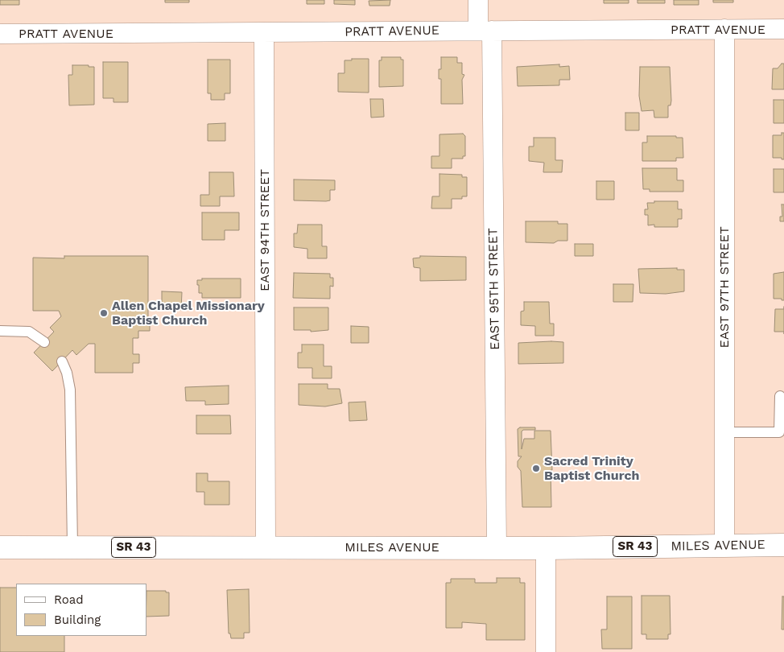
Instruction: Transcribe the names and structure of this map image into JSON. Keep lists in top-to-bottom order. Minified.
{"streets":{"main road":["MILES AVENUE","SR 43"],"street":["PRATT AVENUE","EAST 94TH STREET","EAST 97TH STREET","EAST 95TH STREET"]},"crossings":[["PRATT AVENUE","EAST 94TH STREET"],["PRATT AVENUE","EAST 97TH STREET"],["PRATT AVENUE","EAST 95TH STREET"],["EAST 94TH STREET","MILES AVENUE"],["EAST 97TH STREET","MILES AVENUE"],["EAST 95TH STREET","MILES AVENUE"]],"places":["Allen Chapel Missionary Baptist Church","Sacred Trinity Baptist Church"],"legend":["Road","Building"]}
